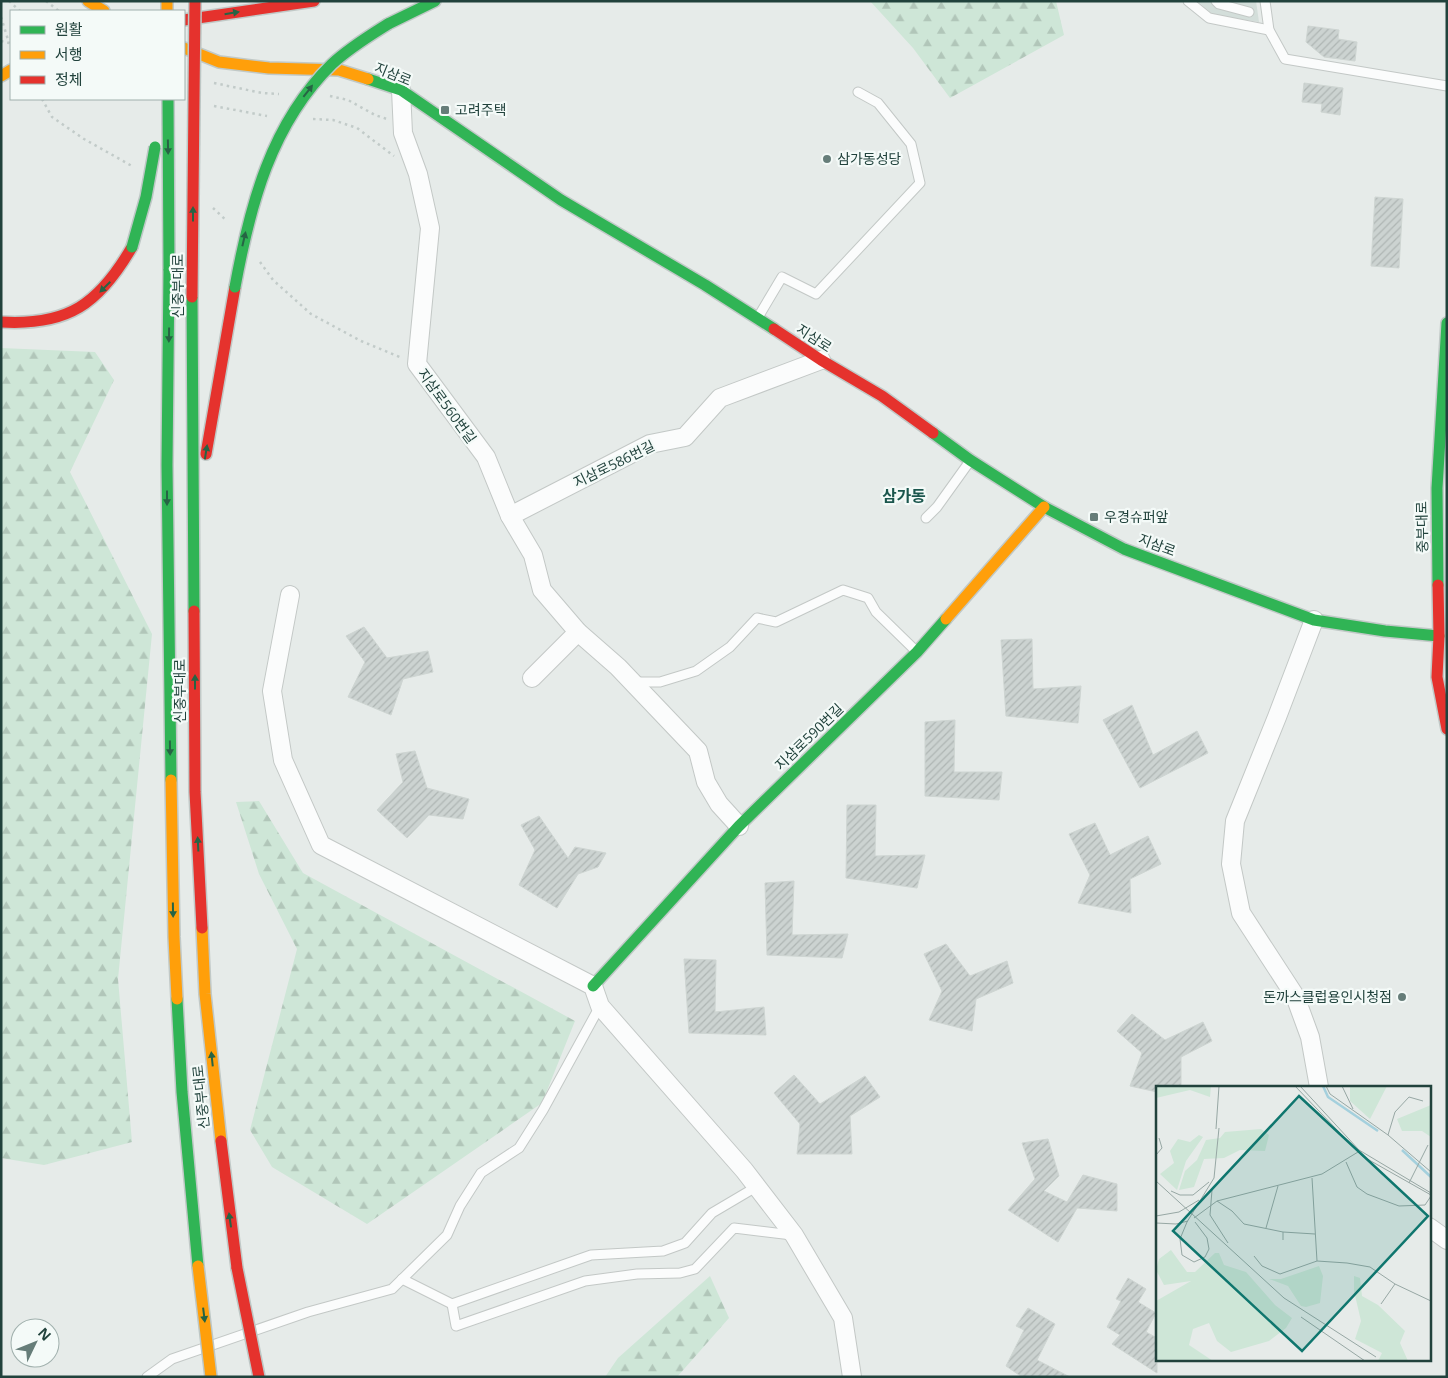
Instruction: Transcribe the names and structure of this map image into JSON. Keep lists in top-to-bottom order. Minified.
{"streets":{"main road":["지삼로","신중부대로","중부대로","지삼로590번길"],"street":["지삼로560번길","지삼로586번길"]},"crossings":[["지삼로","지삼로560번길"],["지삼로","지삼로586번길"],["지삼로","중부대로"],["지삼로","지삼로590번길"],["지삼로560번길","지삼로586번길"],["지삼로560번길","지삼로590번길"]],"districts":["삼가동"],"places":{"transit":["고려주택","우경슈퍼앞"],"other":["삼가동성당","돈까스클럽용인시청점"]},"legend":["원활","서행","정체"],"north":"top right"}
